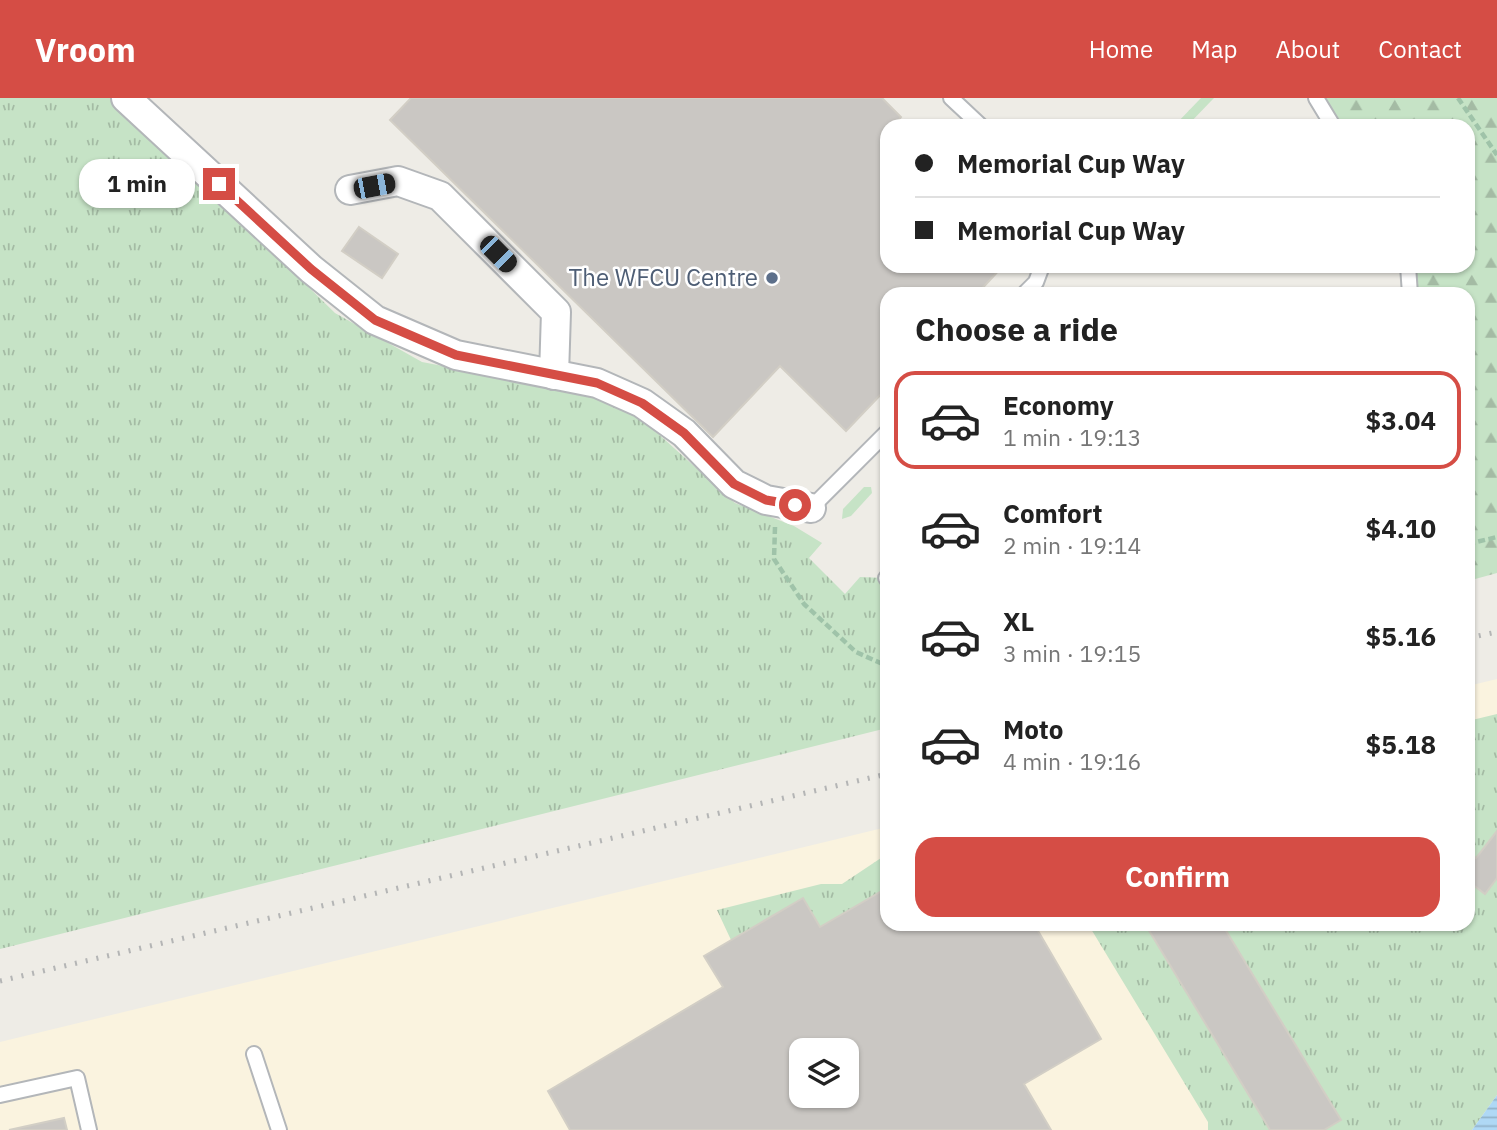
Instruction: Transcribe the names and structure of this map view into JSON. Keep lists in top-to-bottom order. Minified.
{"places":["The WFCU Centre"],"page":{"header":"Vroom","nav":["Home","Map","About","Contact"],"banner":["Memorial Cup Way","Memorial Cup Way"],"bubble":"1 min","heading":"Choose a ride","list":[{"name":"Economy","note":"1 min · 19:13","value":"$3.04"},{"name":"Comfort","note":"2 min · 19:14","value":"$4.10"},{"name":"XL","note":"3 min · 19:15","value":"$5.16"},{"name":"Moto","note":"4 min · 19:16","value":"$5.18"}],"buttons":"Confirm"}}
